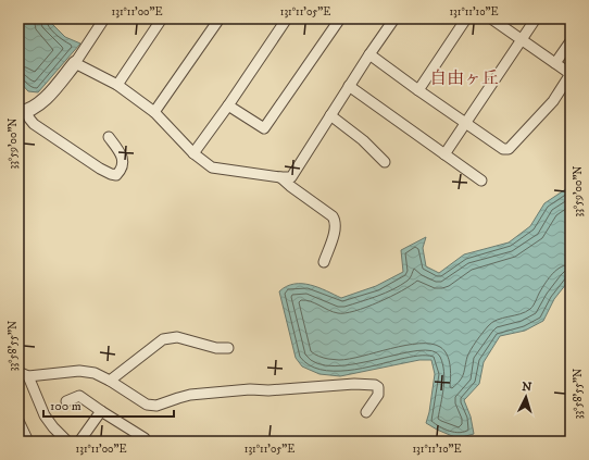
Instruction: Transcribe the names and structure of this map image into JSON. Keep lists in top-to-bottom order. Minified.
{"districts":["自由ヶ丘"],"scale_bar":"100 m","north":"top","coordinates":["131°11'00\"E","131°11'05\"E","131°11'10\"E","33°59'00\"N","33°58'55\"N"]}
